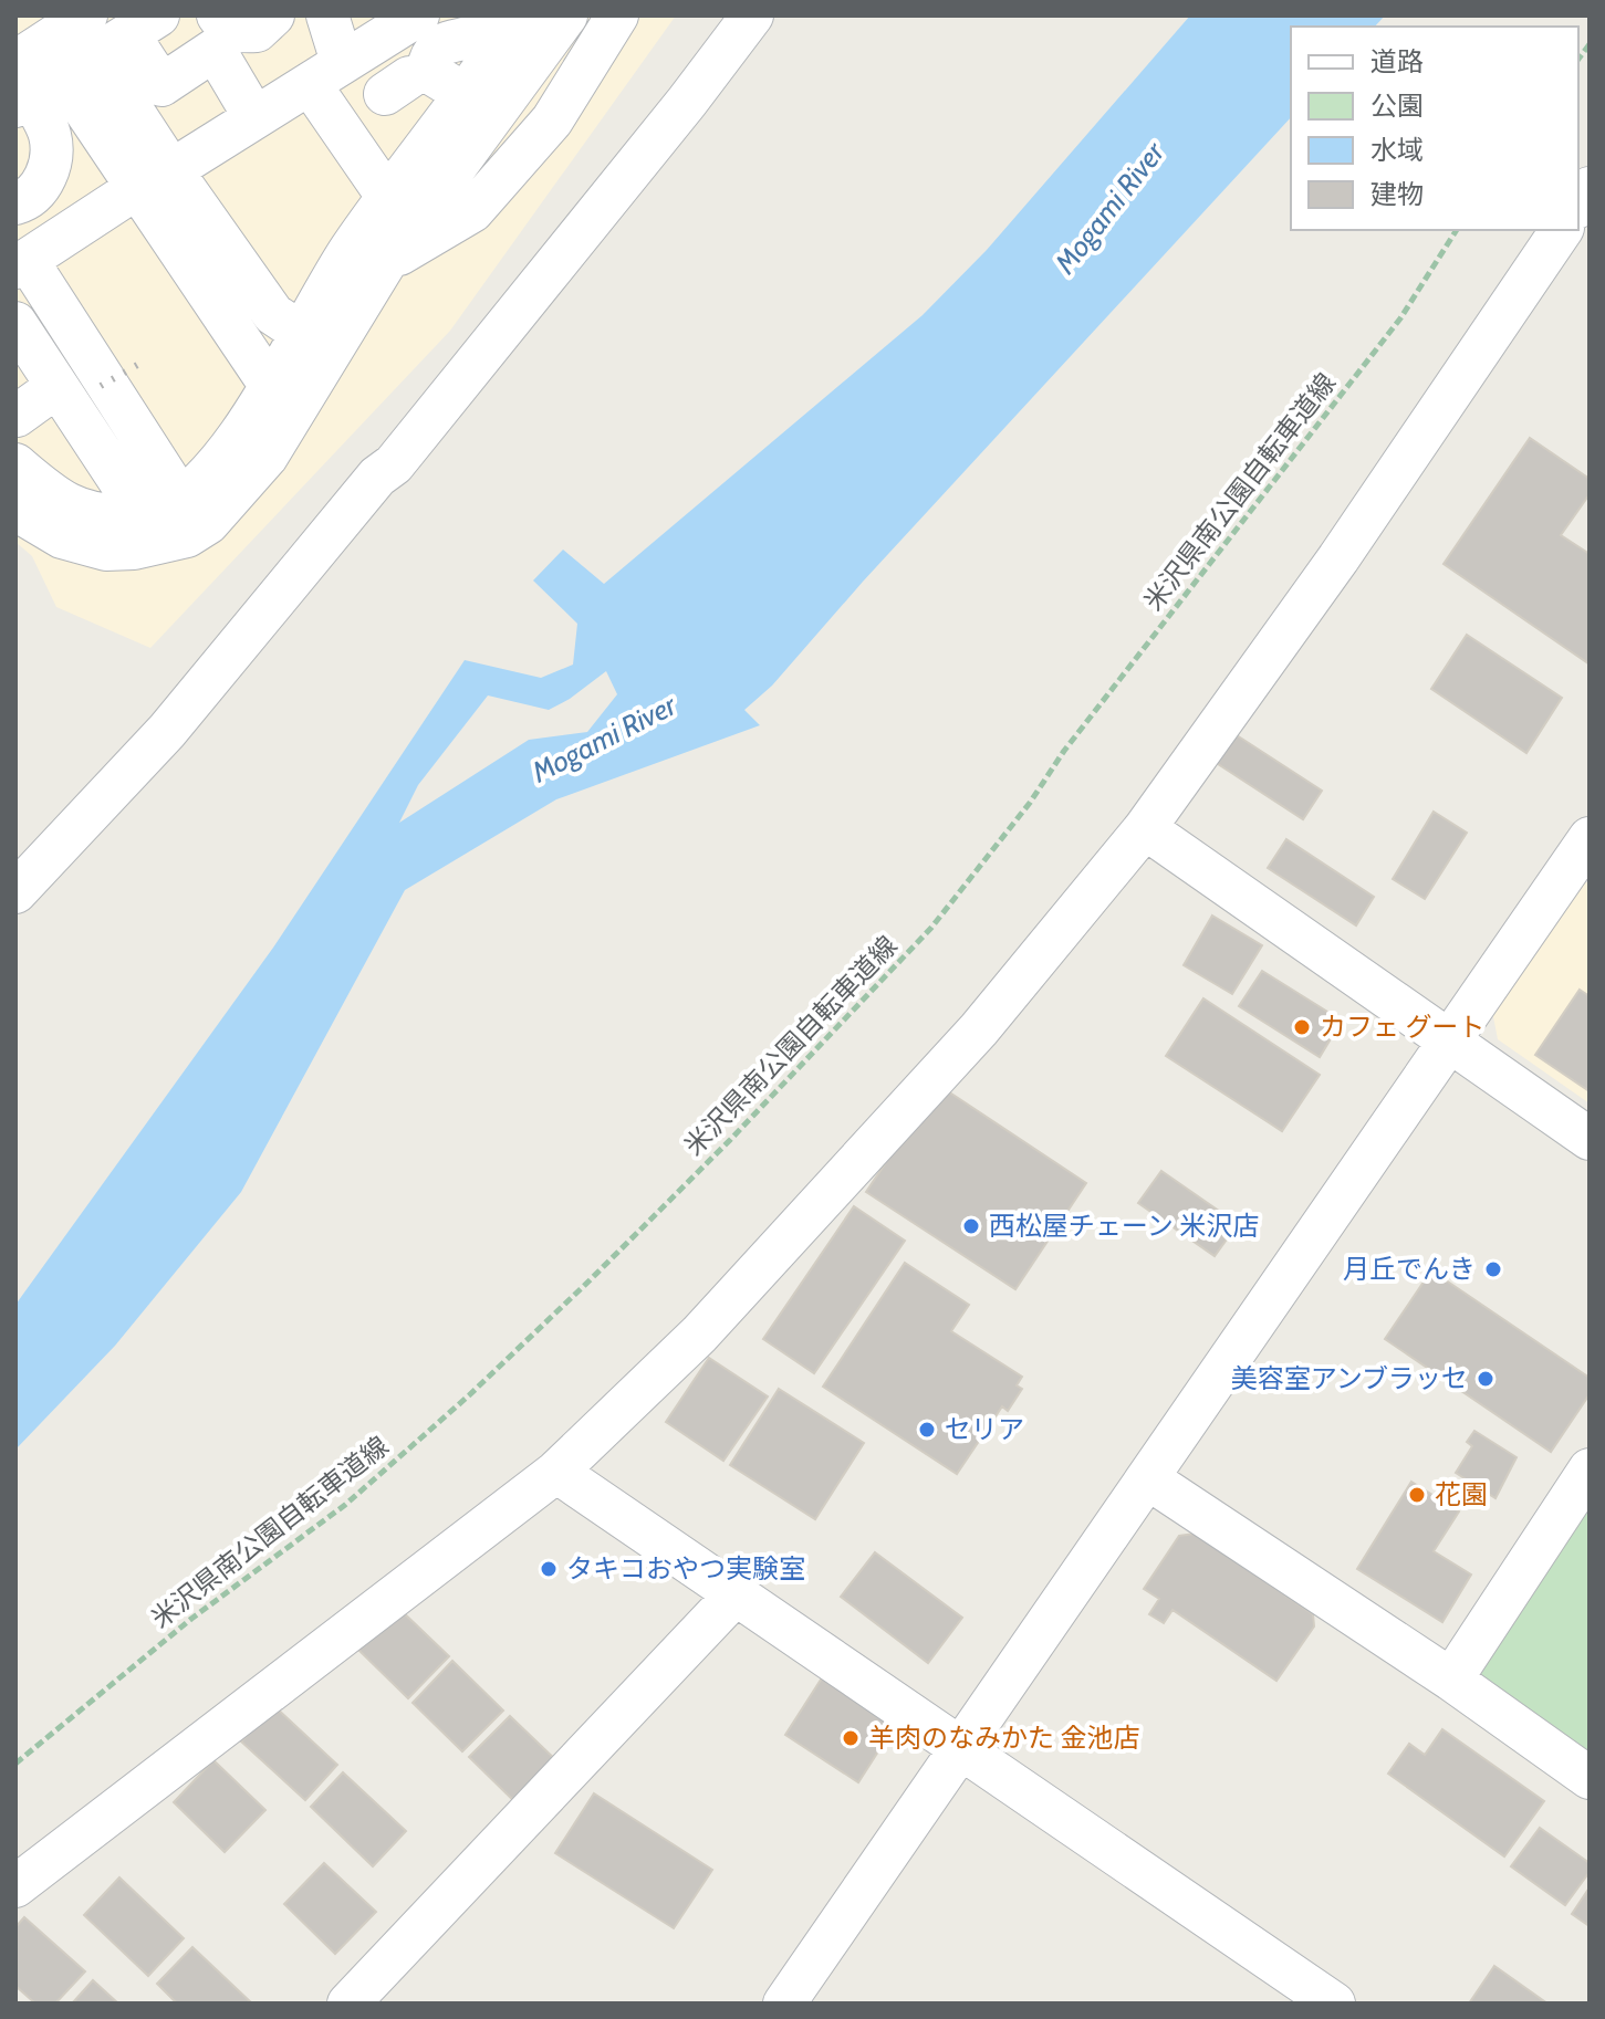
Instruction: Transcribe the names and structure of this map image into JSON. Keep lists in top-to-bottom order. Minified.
{"streets":{"path":["米沢県南公園自転車道線"]},"water":["Mogami River"],"places":["カフェ グート","西松屋チェーン 米沢店","月丘でんき","美容室アンブラッセ","セリア","花園","タキコおやつ実験室","羊肉のなみかた 金池店"],"legend":["道路","公園","水域","建物"]}
